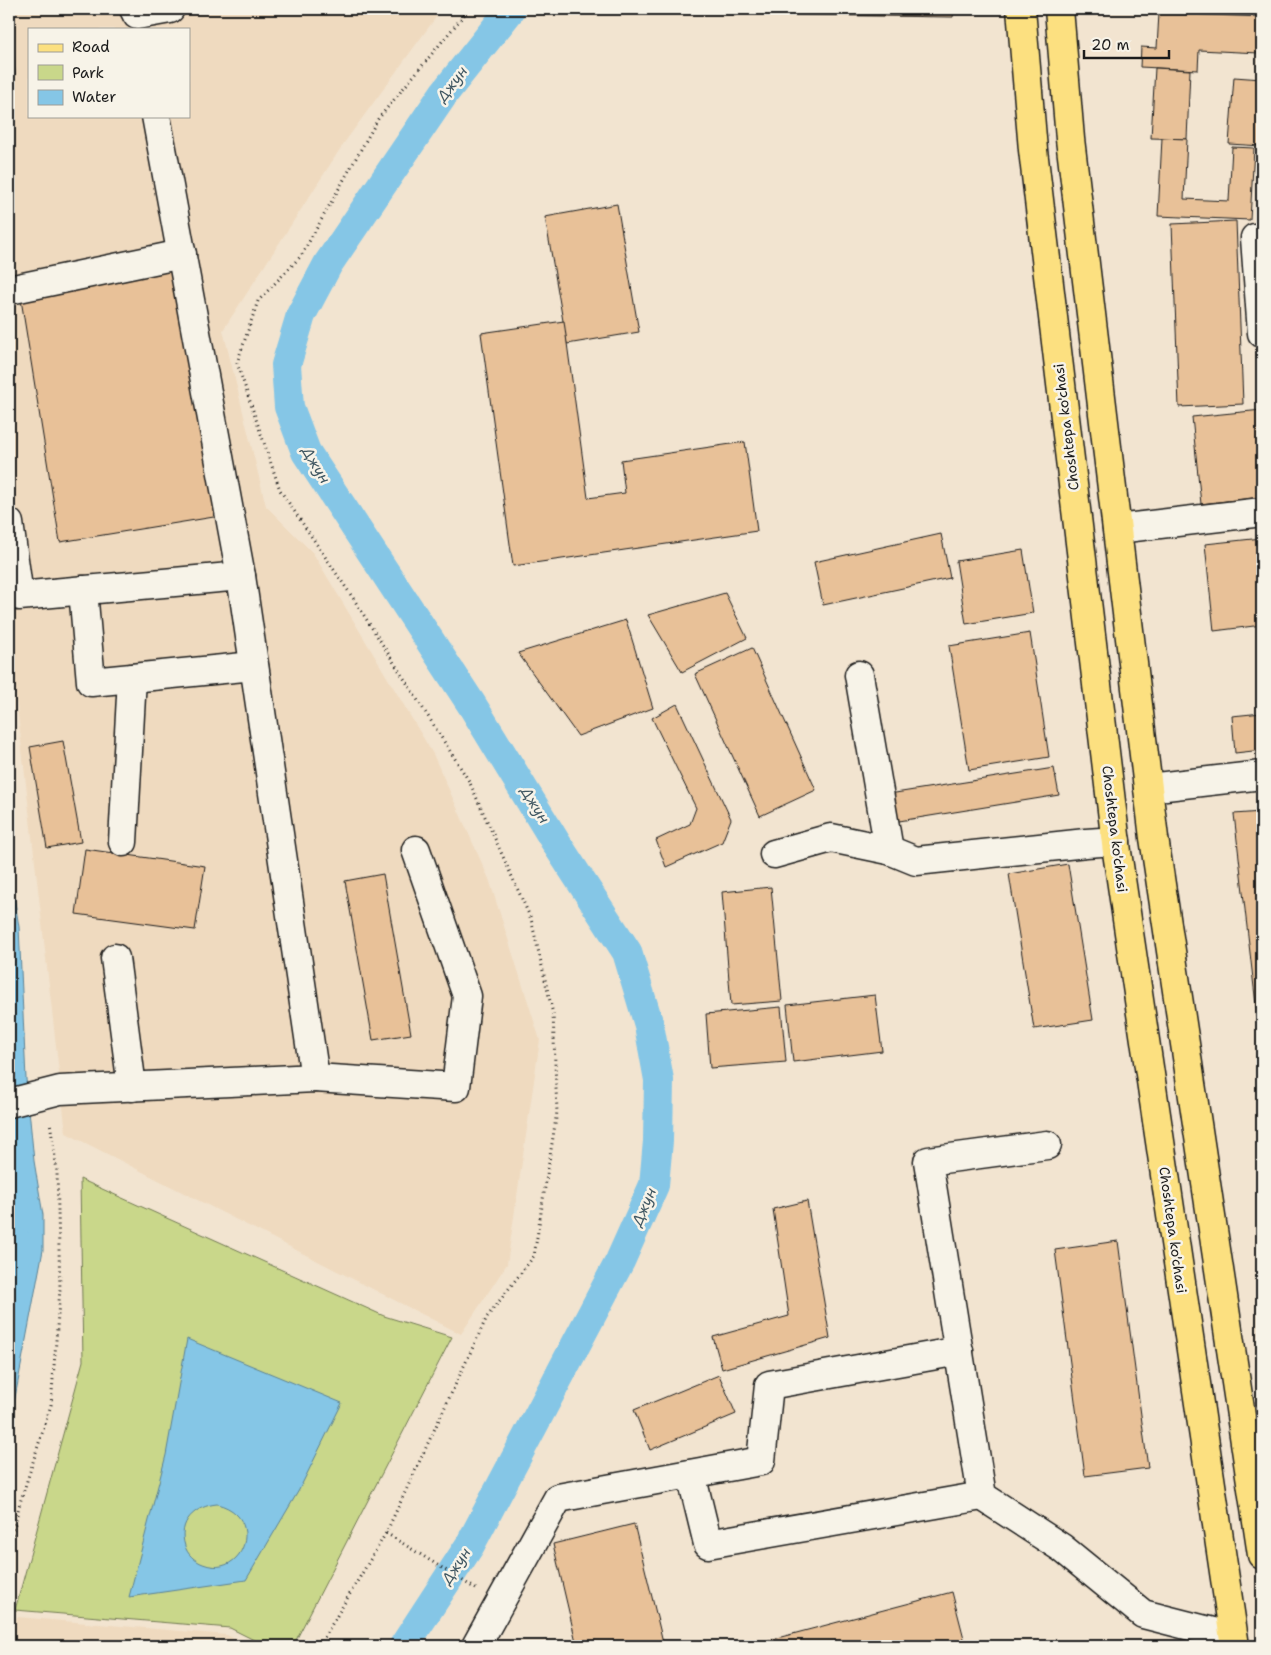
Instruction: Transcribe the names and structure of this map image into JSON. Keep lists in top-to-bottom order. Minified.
{"streets":{"main road":["Choshtepa ko'chasi"]},"water":["Джун"],"legend":["Road","Park","Water"],"scale_bar":"20 m"}
